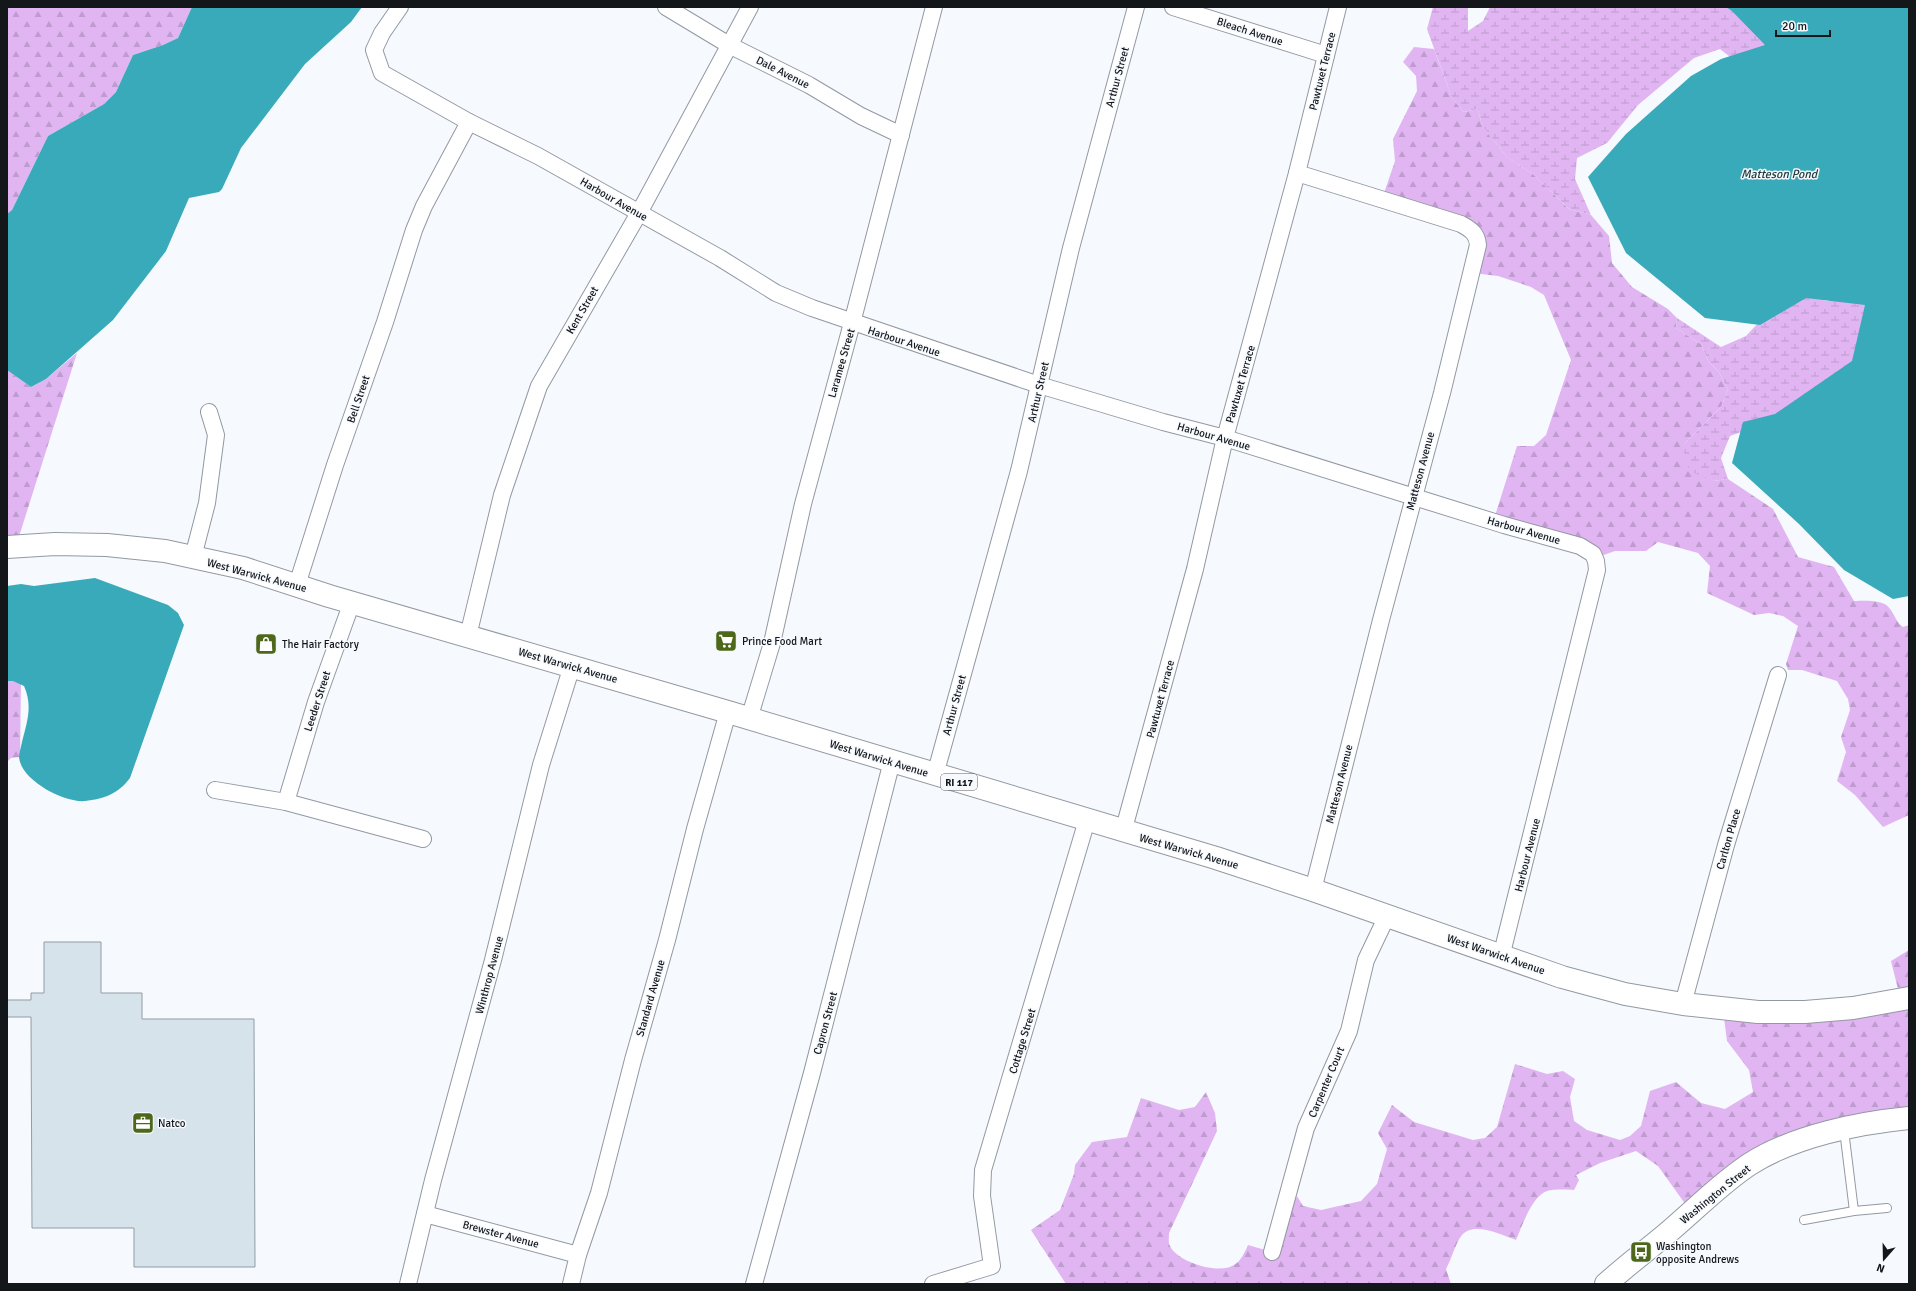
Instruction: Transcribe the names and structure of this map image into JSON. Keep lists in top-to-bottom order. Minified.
{"streets":{"main road":["West Warwick Avenue","RI 117","Washington Street"],"street":["Bleach Avenue","Pawtuxet Terrace","Dale Avenue","Arthur Street","Harbour Avenue","Kent Street","Laramee Street","Bell Street","Matteson Avenue","Leeder Street","Carlton Place","Winthrop Avenue","Standard Avenue","Capron Street","Cottage Street","Carpenter Court","Brewster Avenue"]},"crossings":[["Bleach Avenue","Pawtuxet Terrace"],["Pawtuxet Terrace","Harbour Avenue"],["Pawtuxet Terrace","Matteson Avenue"],["Pawtuxet Terrace","West Warwick Avenue"],["Dale Avenue","Kent Street"],["Dale Avenue","Laramee Street"],["Arthur Street","Harbour Avenue"],["Arthur Street","West Warwick Avenue"],["Harbour Avenue","Kent Street"],["Harbour Avenue","Laramee Street"],["Harbour Avenue","Bell Street"],["Harbour Avenue","Matteson Avenue"],["Harbour Avenue","West Warwick Avenue"],["Kent Street","West Warwick Avenue"],["Laramee Street","West Warwick Avenue"],["Bell Street","West Warwick Avenue"],["Matteson Avenue","West Warwick Avenue"],["West Warwick Avenue","Leeder Street"],["West Warwick Avenue","Carlton Place"],["West Warwick Avenue","Winthrop Avenue"],["West Warwick Avenue","Standard Avenue"],["West Warwick Avenue","Capron Street"],["West Warwick Avenue","Cottage Street"],["West Warwick Avenue","Carpenter Court"],["Winthrop Avenue","Brewster Avenue"],["Standard Avenue","Brewster Avenue"]],"water":["Matteson Pond"],"places":{"supermarket":["Prince Food Mart"],"shop":["The Hair Factory"],"office":["Natco"],"bus stop":["Washington opposite Andrews"]},"scale_bar":"20 m","north":"bottom"}
